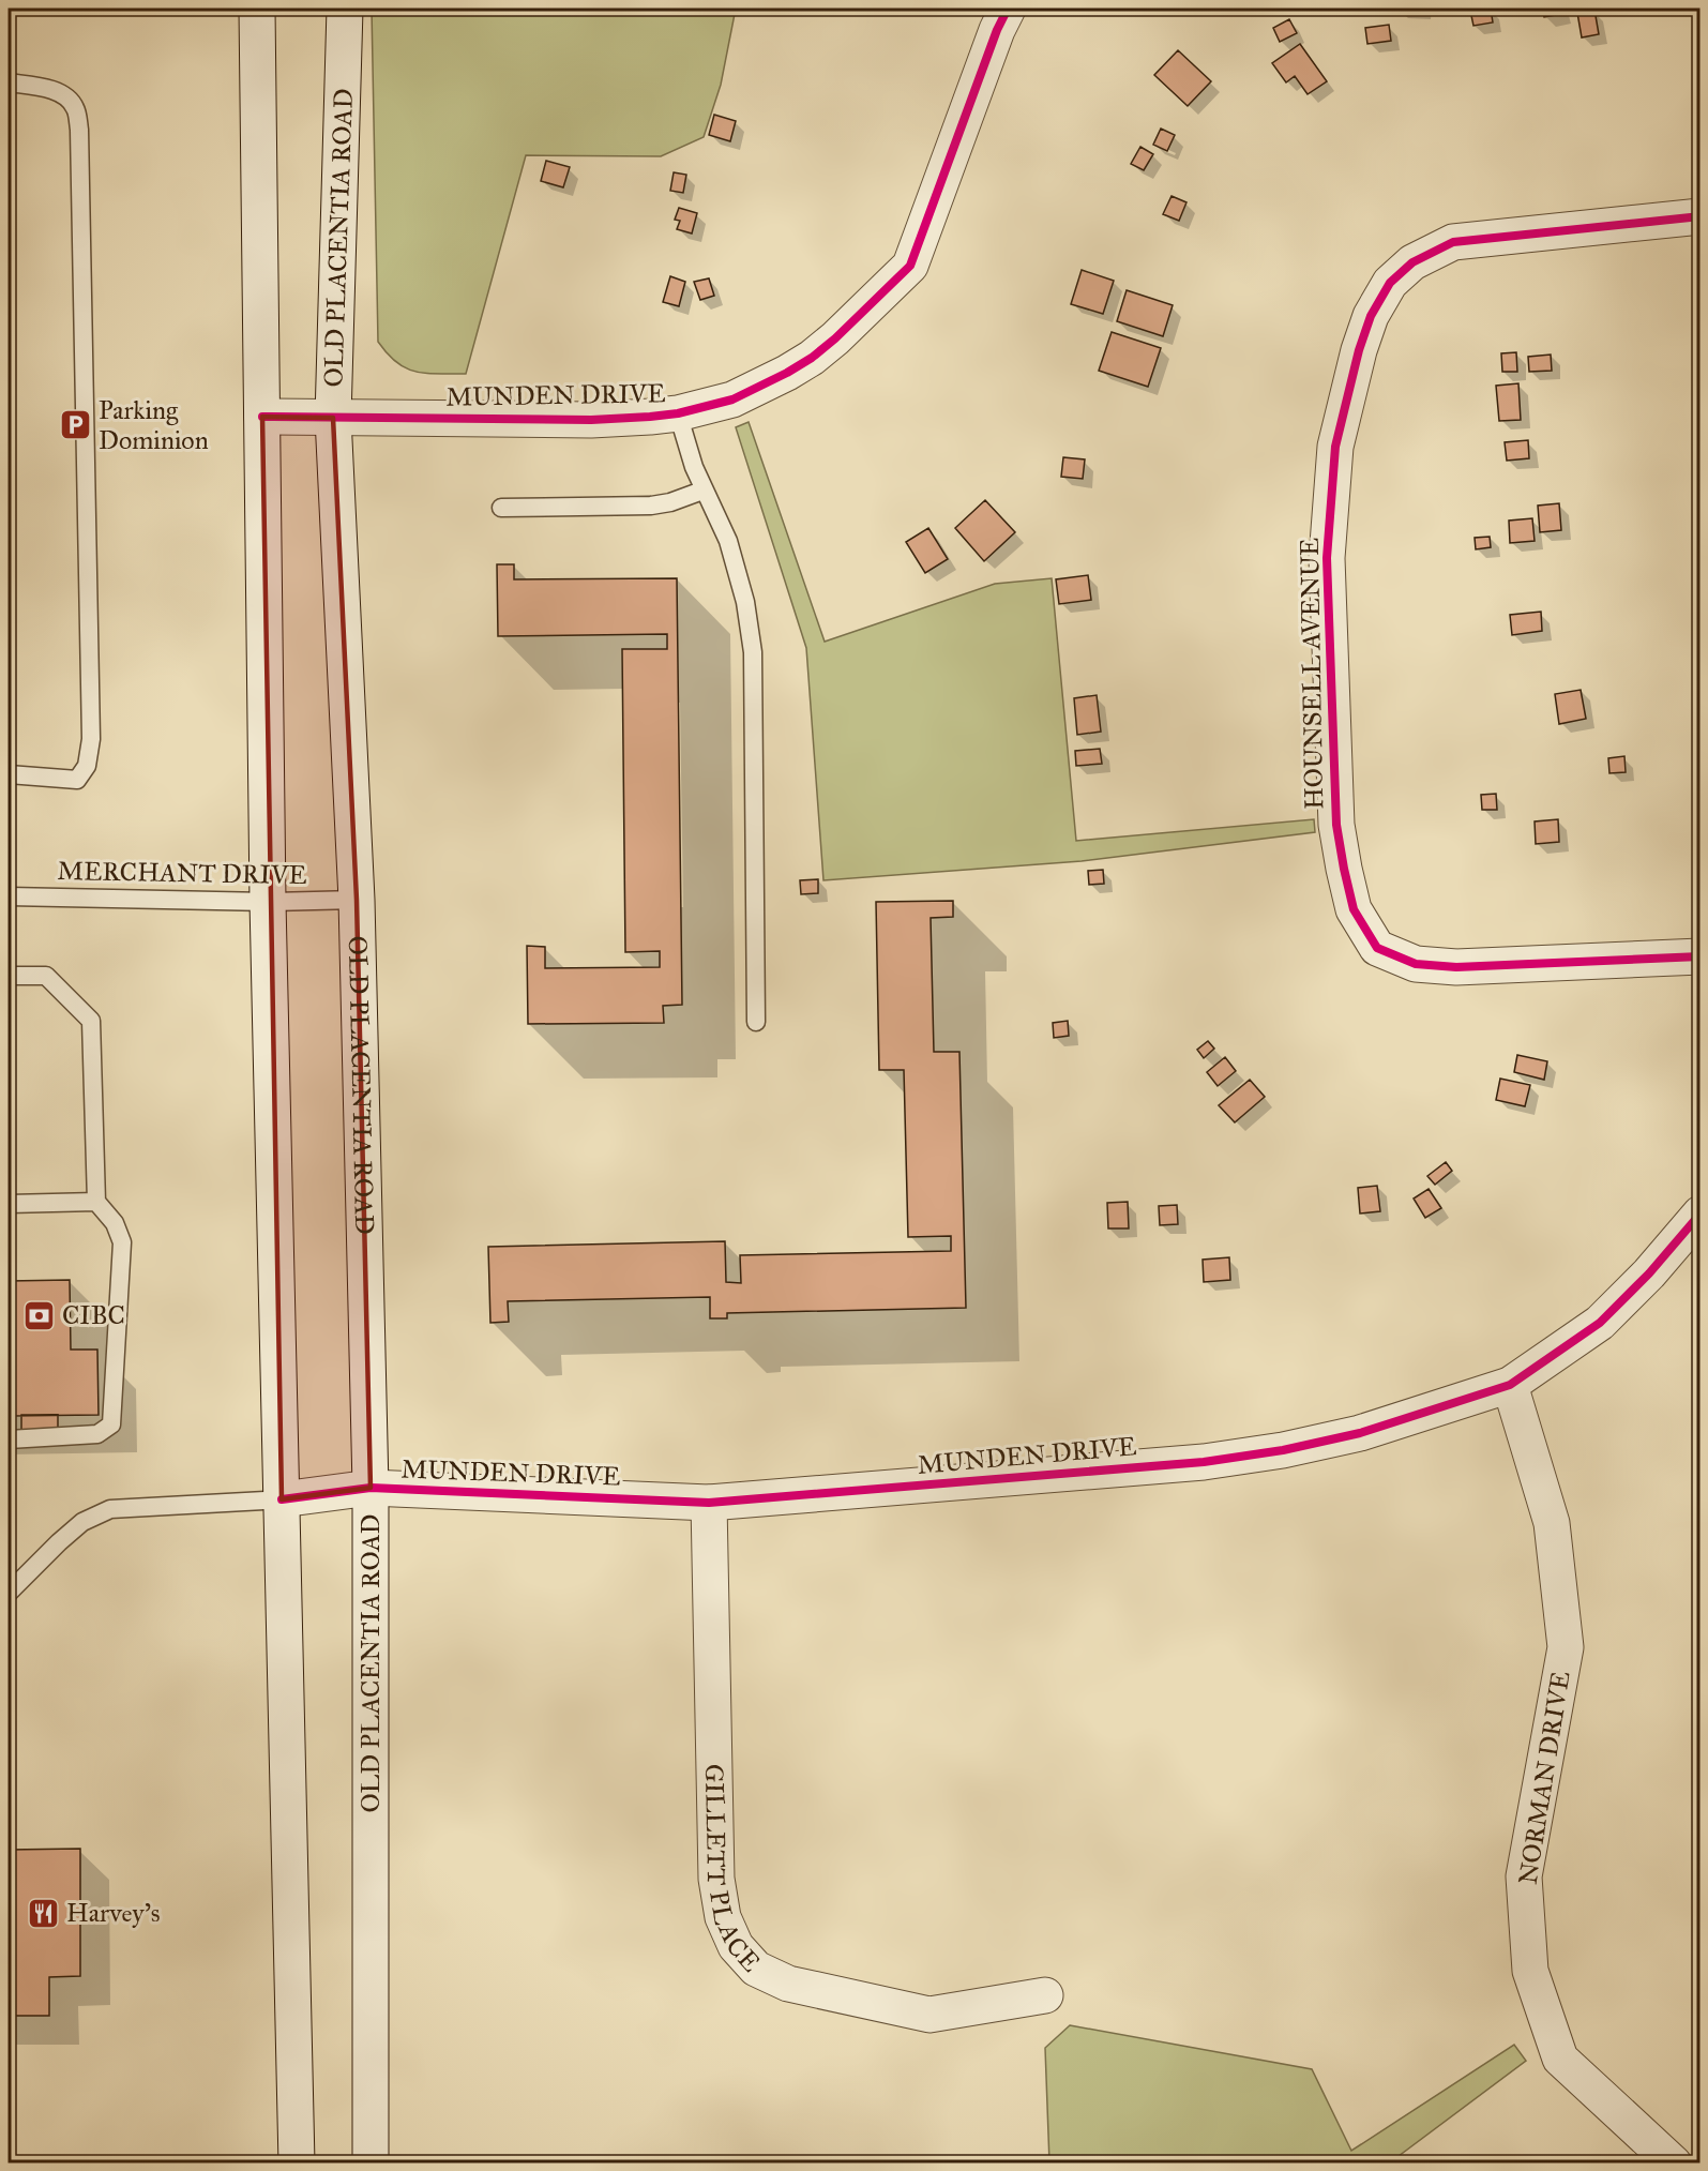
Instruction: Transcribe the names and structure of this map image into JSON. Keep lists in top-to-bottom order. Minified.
{"streets":{"street":["OLD PLACENTIA ROAD","MUNDEN DRIVE","HOUNSELL AVENUE","NORMAN DRIVE","GILLETT PLACE"],"lane":["MERCHANT DRIVE"]},"crossings":[["OLD PLACENTIA ROAD","MUNDEN DRIVE"],["OLD PLACENTIA ROAD","MERCHANT DRIVE"],["MUNDEN DRIVE","NORMAN DRIVE"],["MUNDEN DRIVE","GILLETT PLACE"]],"places":{"parking":["Parking Dominion"],"bank":["CIBC"],"restaurant":["Harvey's"]}}
